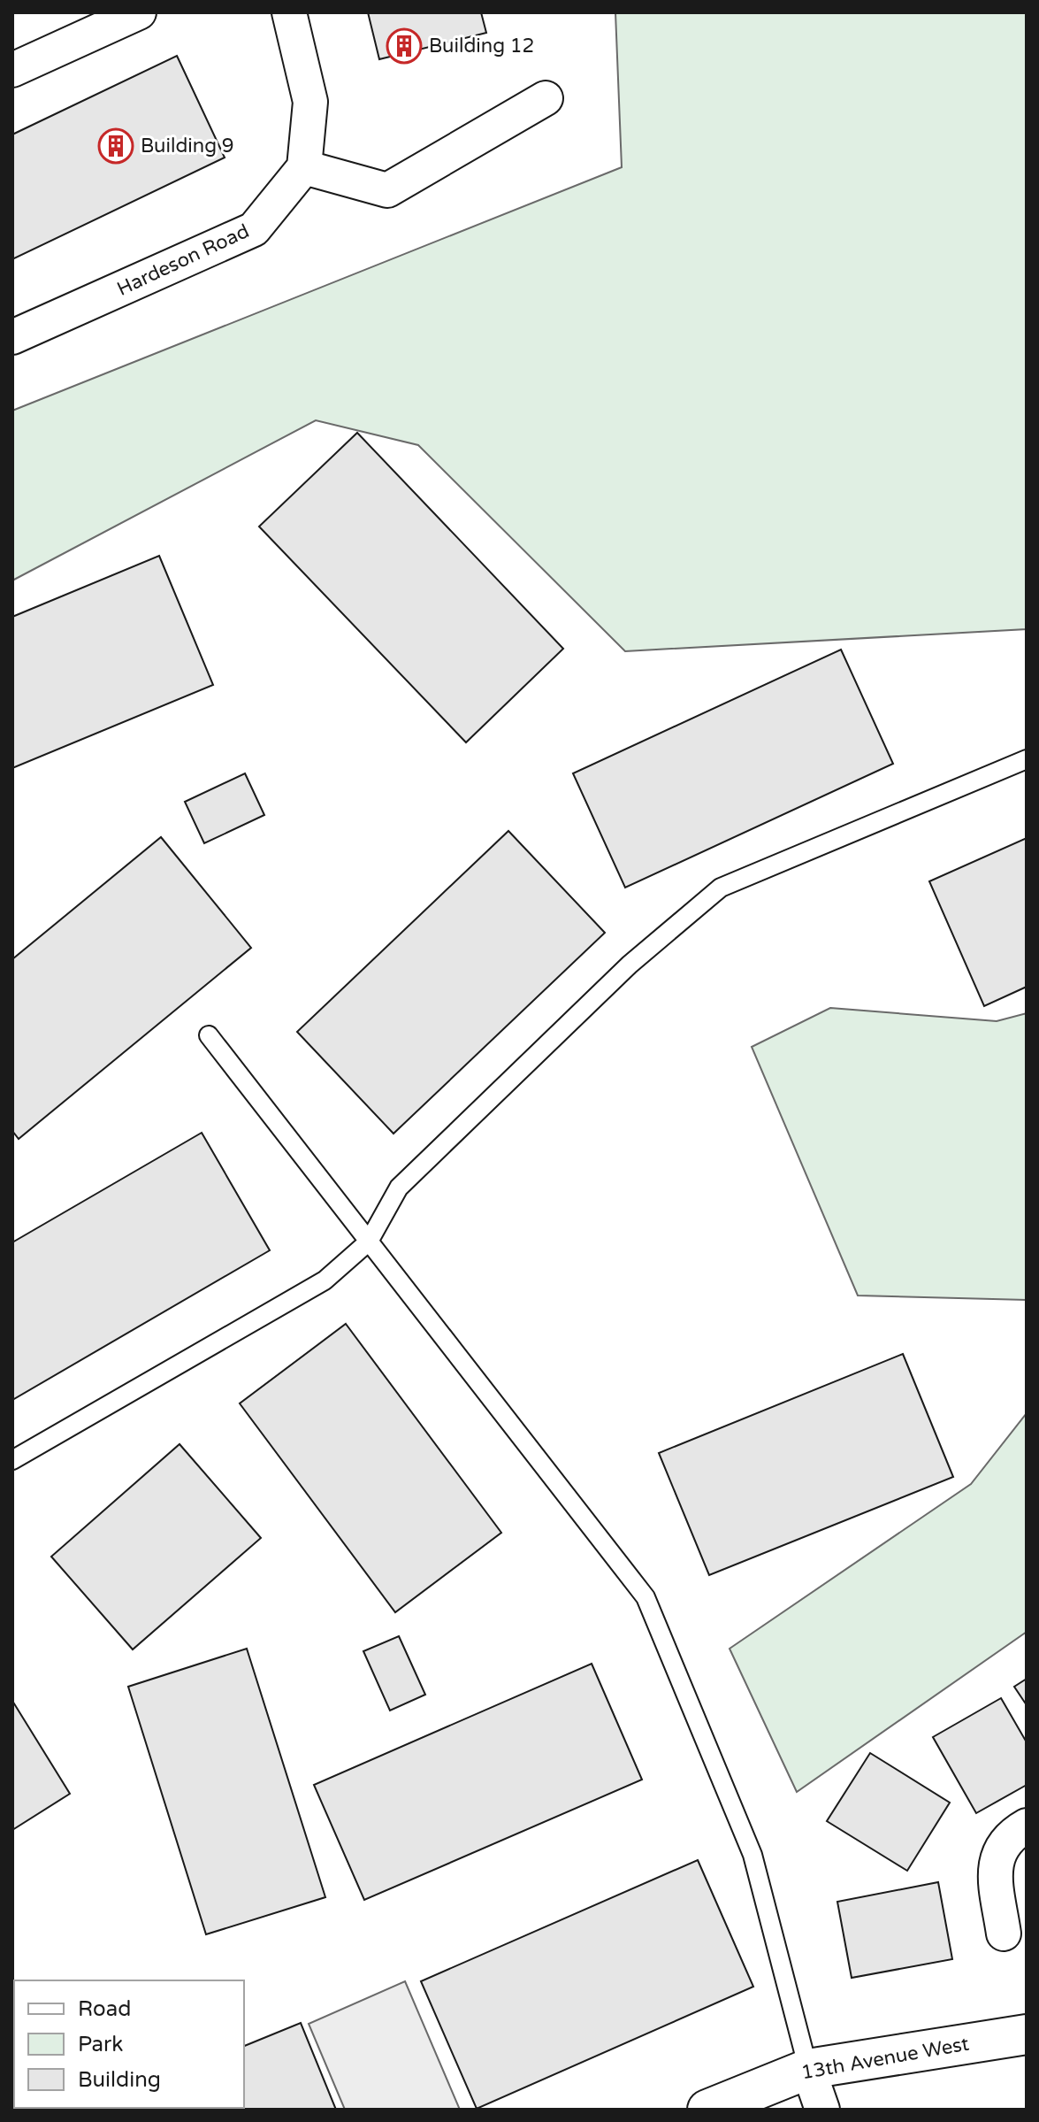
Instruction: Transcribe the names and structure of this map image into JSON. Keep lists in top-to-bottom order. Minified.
{"streets":{"street":["Hardeson Road","13th Avenue West"]},"places":{"building":["Building 12","Building 9"]},"legend":["Road","Park","Building"]}
